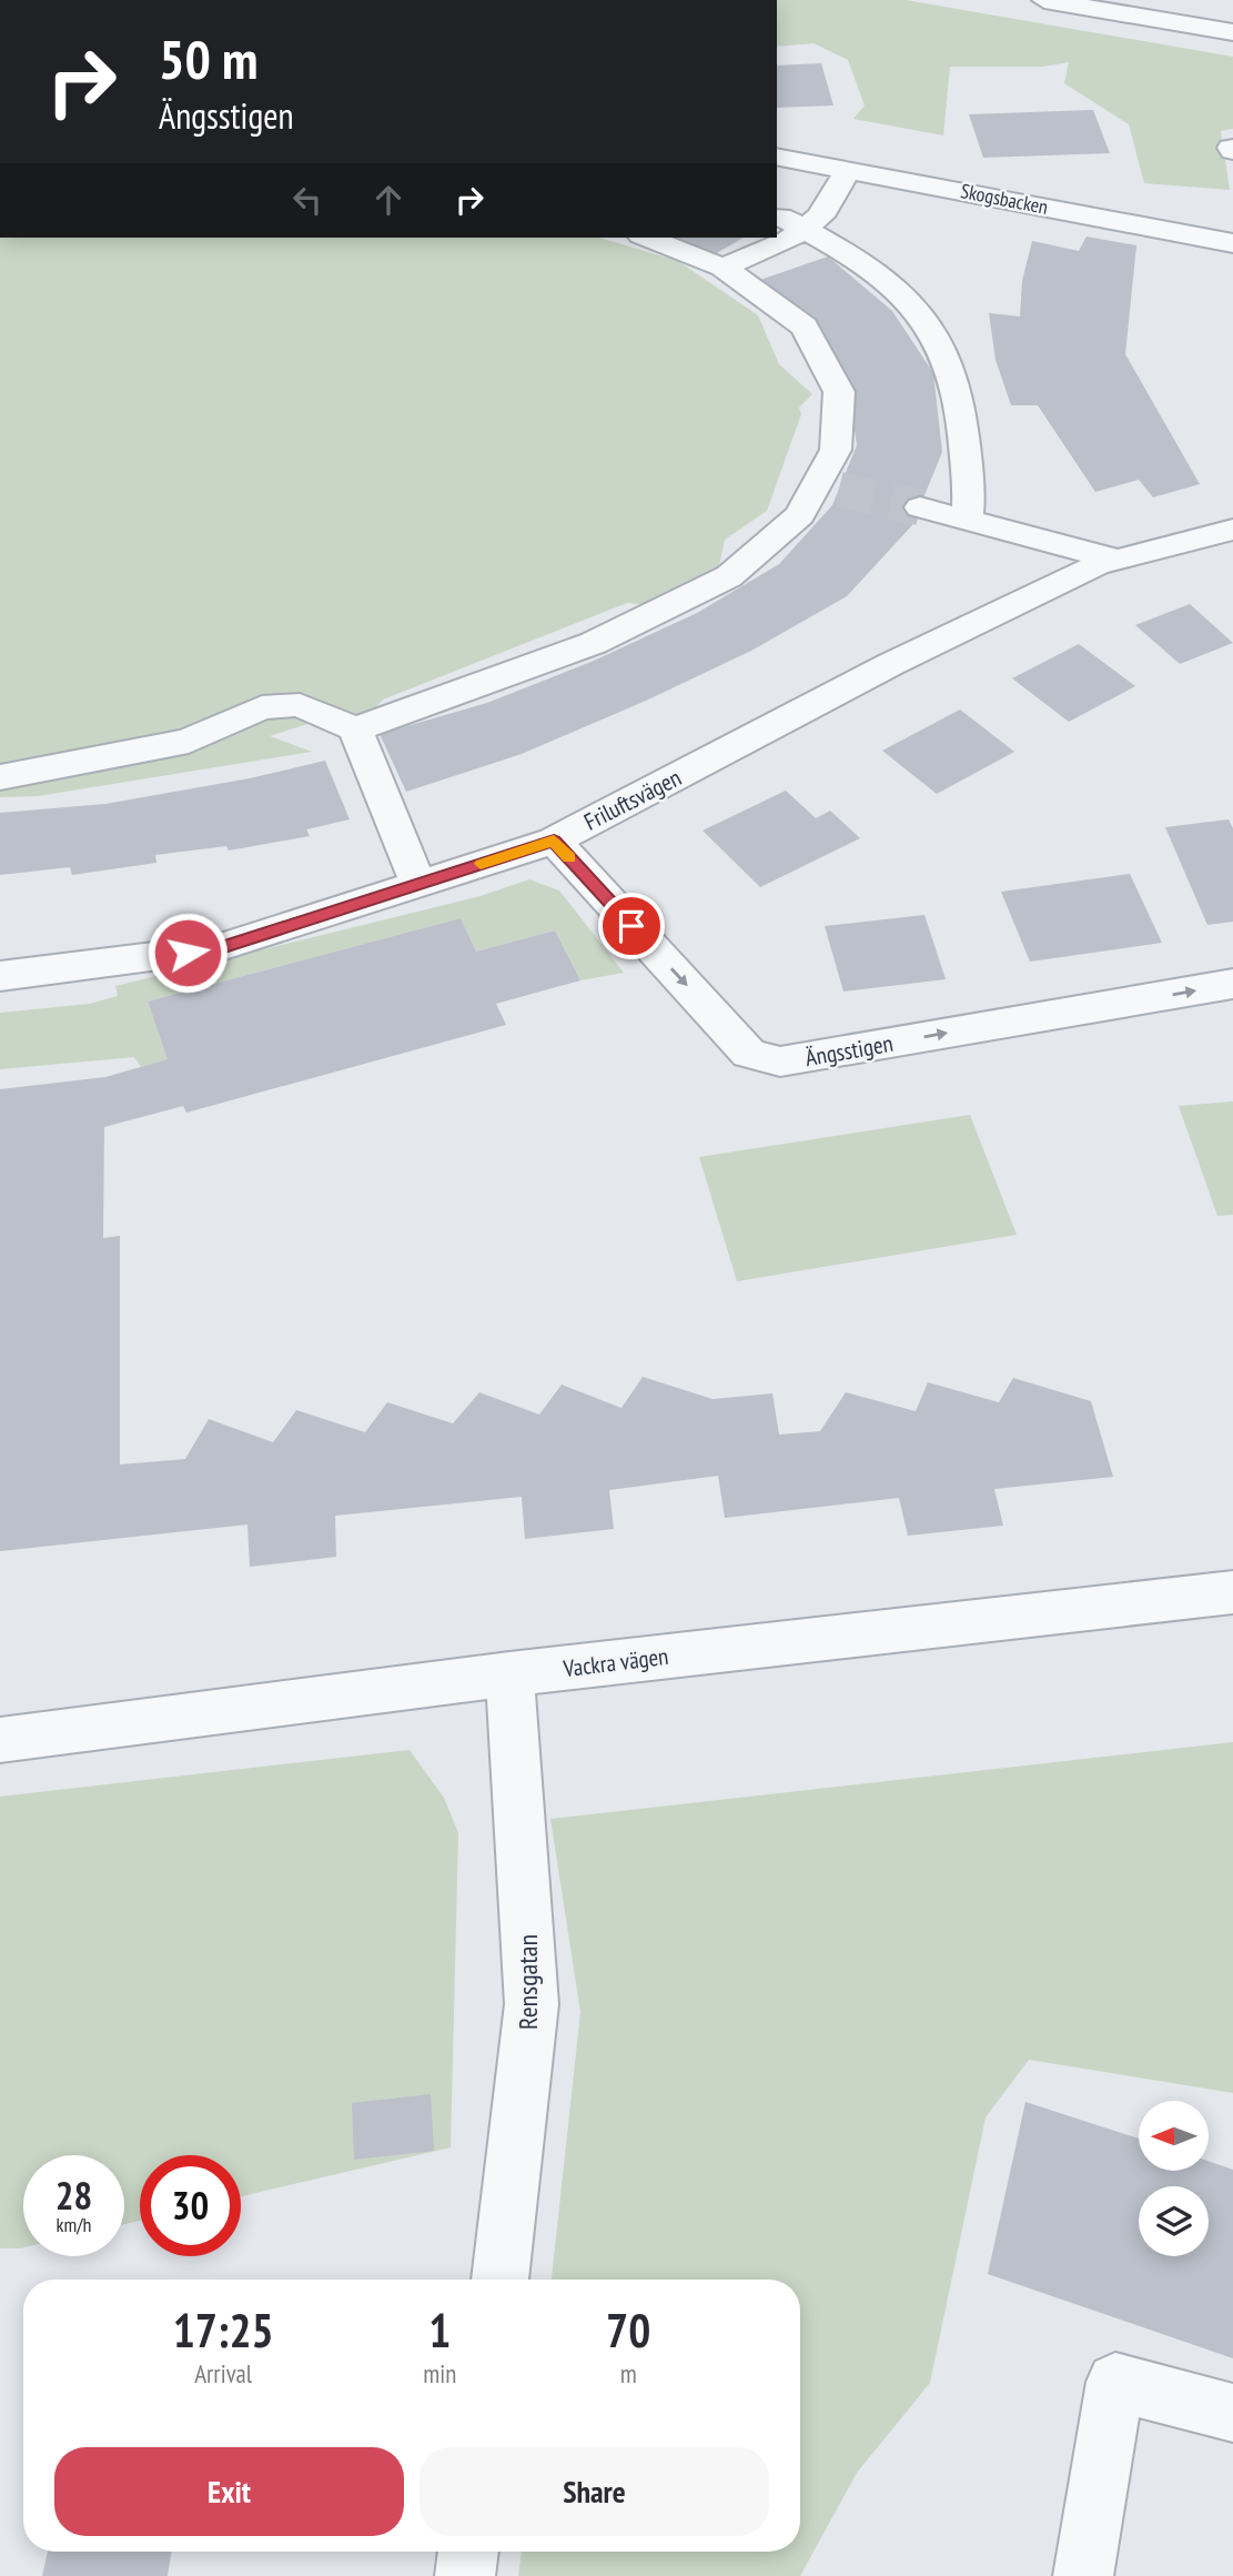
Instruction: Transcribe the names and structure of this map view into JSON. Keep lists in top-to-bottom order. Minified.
{"streets":{"street":["Skogsbacken","Friluftsvägen","Ängsstigen","Vackra vägen","Rensgatan"]},"crossings":[["Friluftsvägen","Ängsstigen"],["Vackra vägen","Rensgatan"]],"one_way":["Ängsstigen"],"north":"left","page":{"turn":["50 m","Ängsstigen"],"speed":"28 km/h","limit":"30","eta":["17:25","Arrival","1","min","70","m"],"buttons":["Exit","Share"]}}
